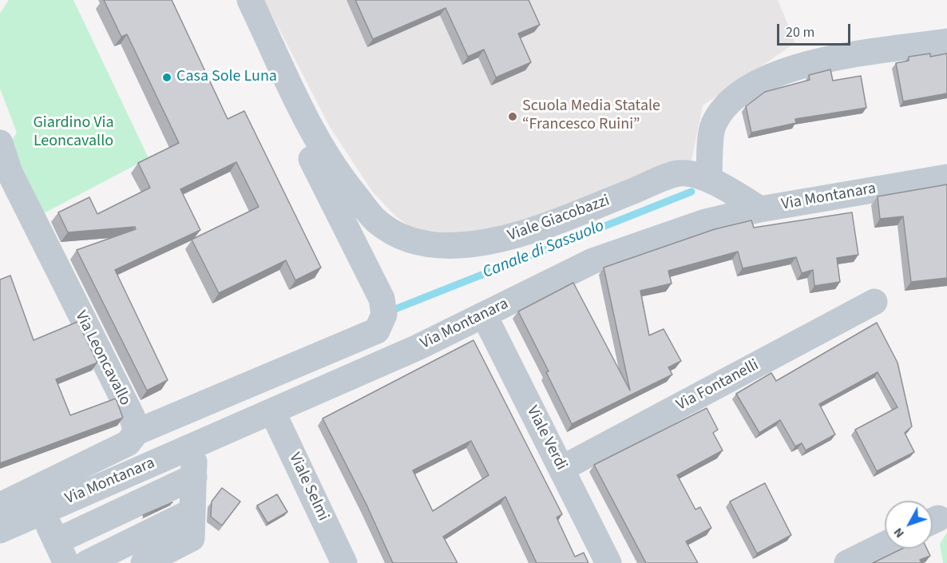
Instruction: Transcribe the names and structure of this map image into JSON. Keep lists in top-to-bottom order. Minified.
{"streets":{"street":["Via Montanara","Viale Giacobazzi","Via Leoncavallo","Via Fontanelli","Viale Verdi","Viale Selmi"]},"crossings":[["Via Montanara","Viale Giacobazzi"],["Via Montanara","Viale Verdi"],["Via Montanara","Viale Selmi"],["Via Fontanelli","Viale Verdi"]],"water":["Canale di Sassuolo"],"parks":["Giardino Via Leoncavallo"],"places":["Casa Sole Luna","Scuola Media Statale “Francesco Ruini”"],"scale_bar":"20 m","north":"bottom left"}
